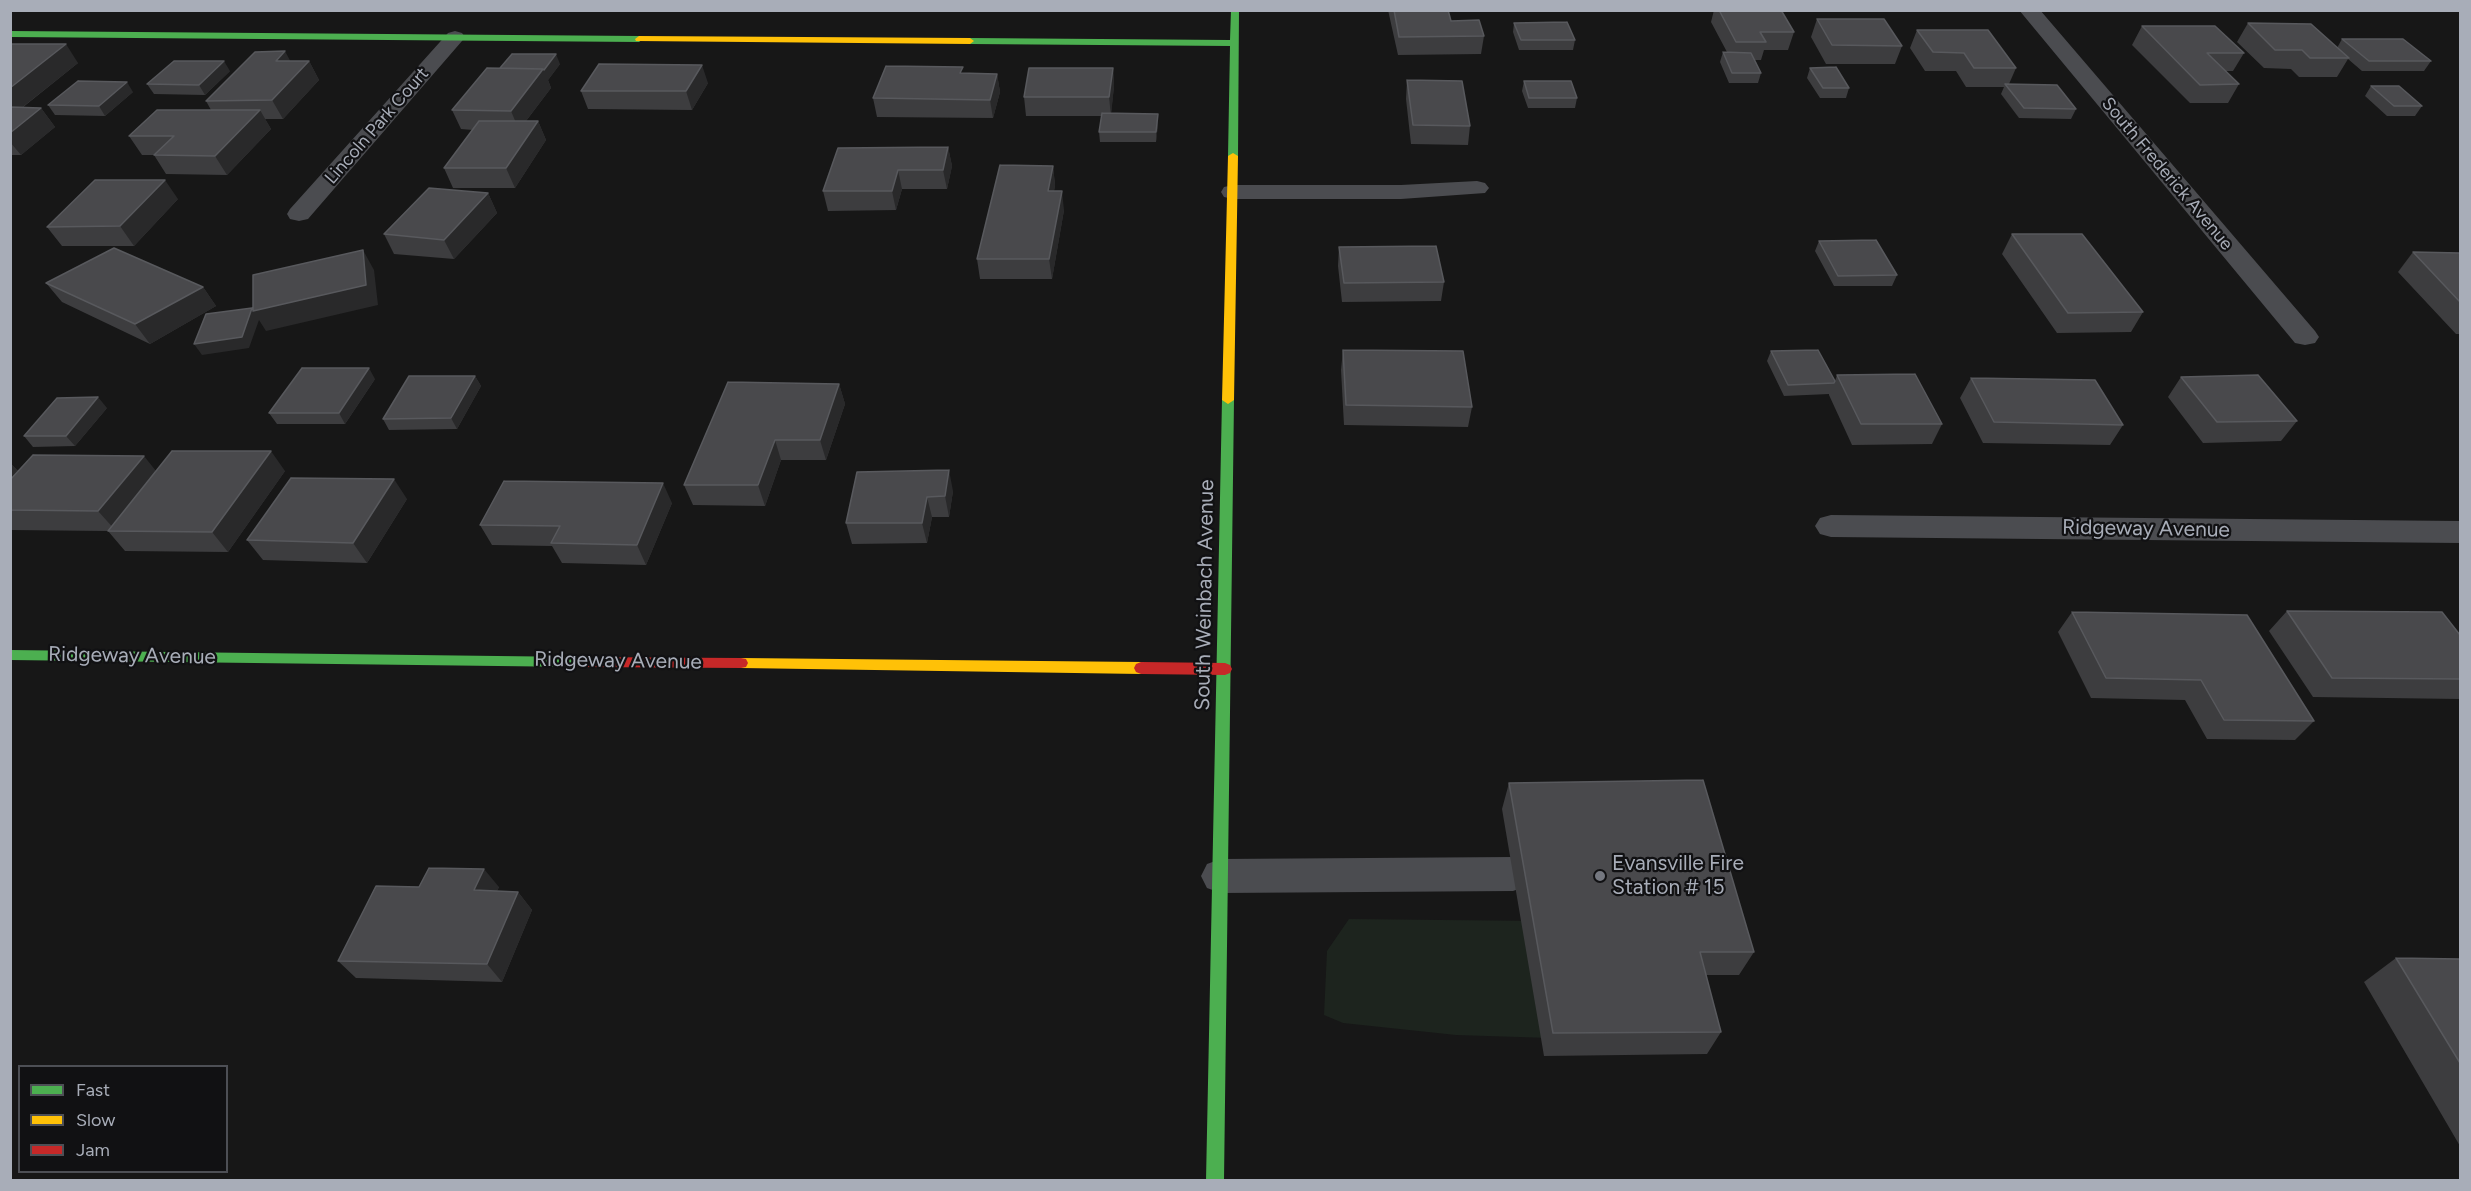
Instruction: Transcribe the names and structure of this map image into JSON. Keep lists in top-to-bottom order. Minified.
{"streets":{"street":["Lincoln Park Court","South Frederick Avenue","Ridgeway Avenue","South Weinbach Avenue"]},"crossings":[["Ridgeway Avenue","South Weinbach Avenue"]],"places":["Evansville Fire Station # 15"],"legend":["Fast","Slow","Jam"]}
